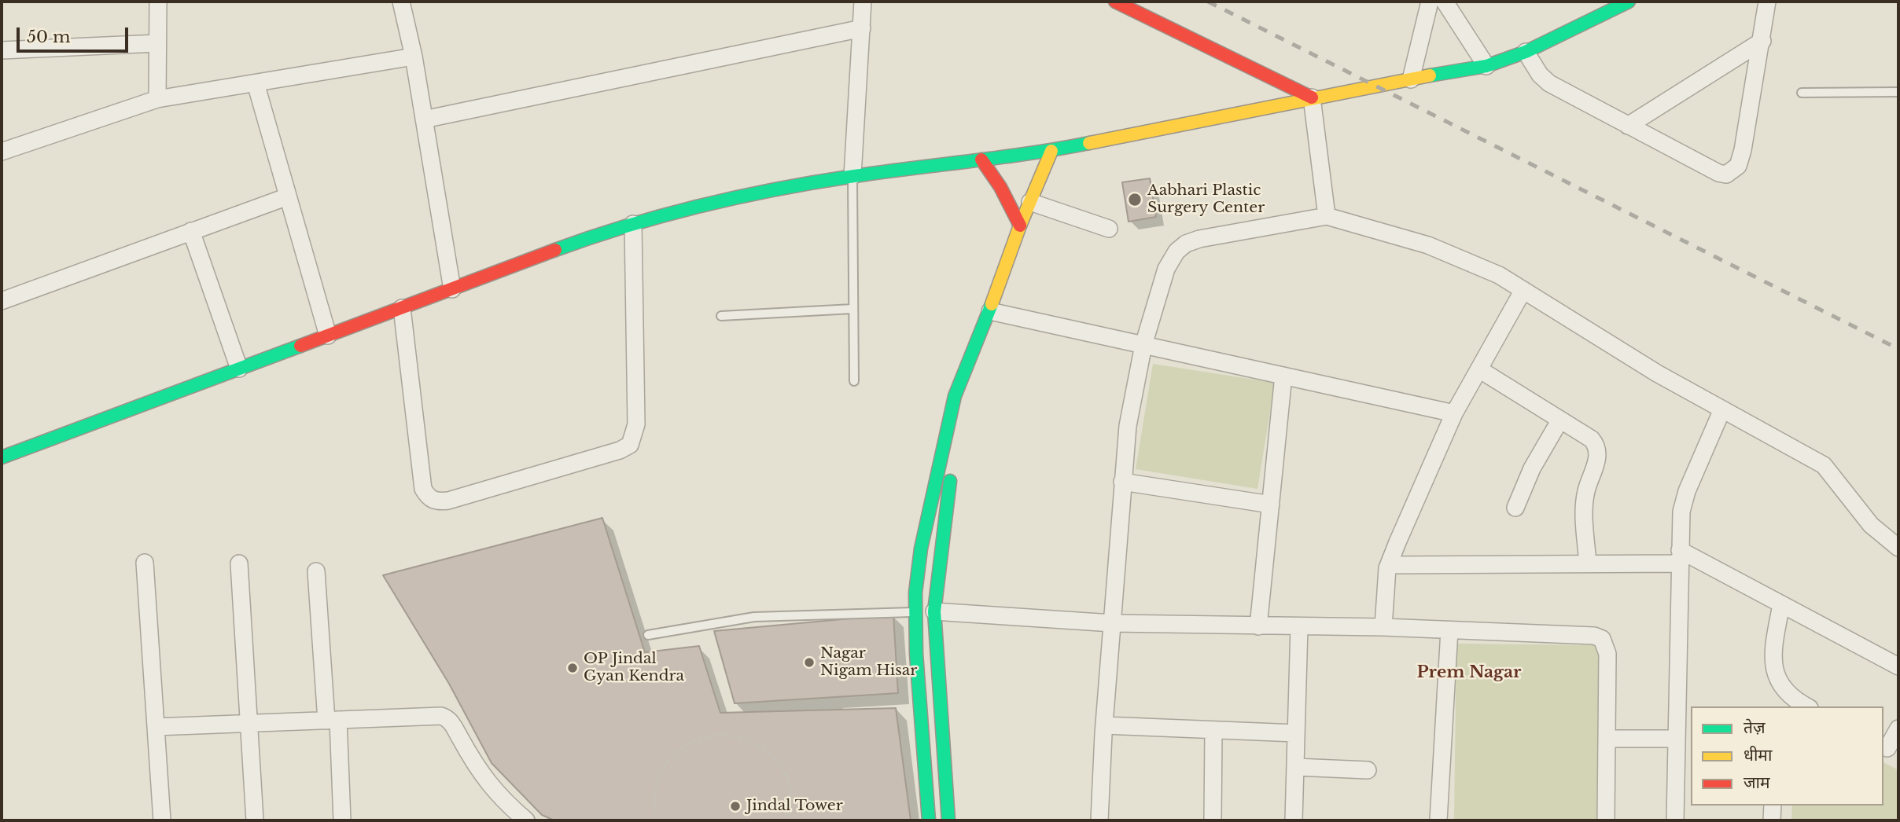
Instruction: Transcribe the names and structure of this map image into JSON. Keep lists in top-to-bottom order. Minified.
{"districts":["Prem Nagar"],"places":["Aabhari Plastic Surgery Center","Nagar Nigam Hisar","OP Jindal Gyan Kendra","Jindal Tower"],"legend":["तेज़","धीमा","जाम"],"scale_bar":"50 m"}
